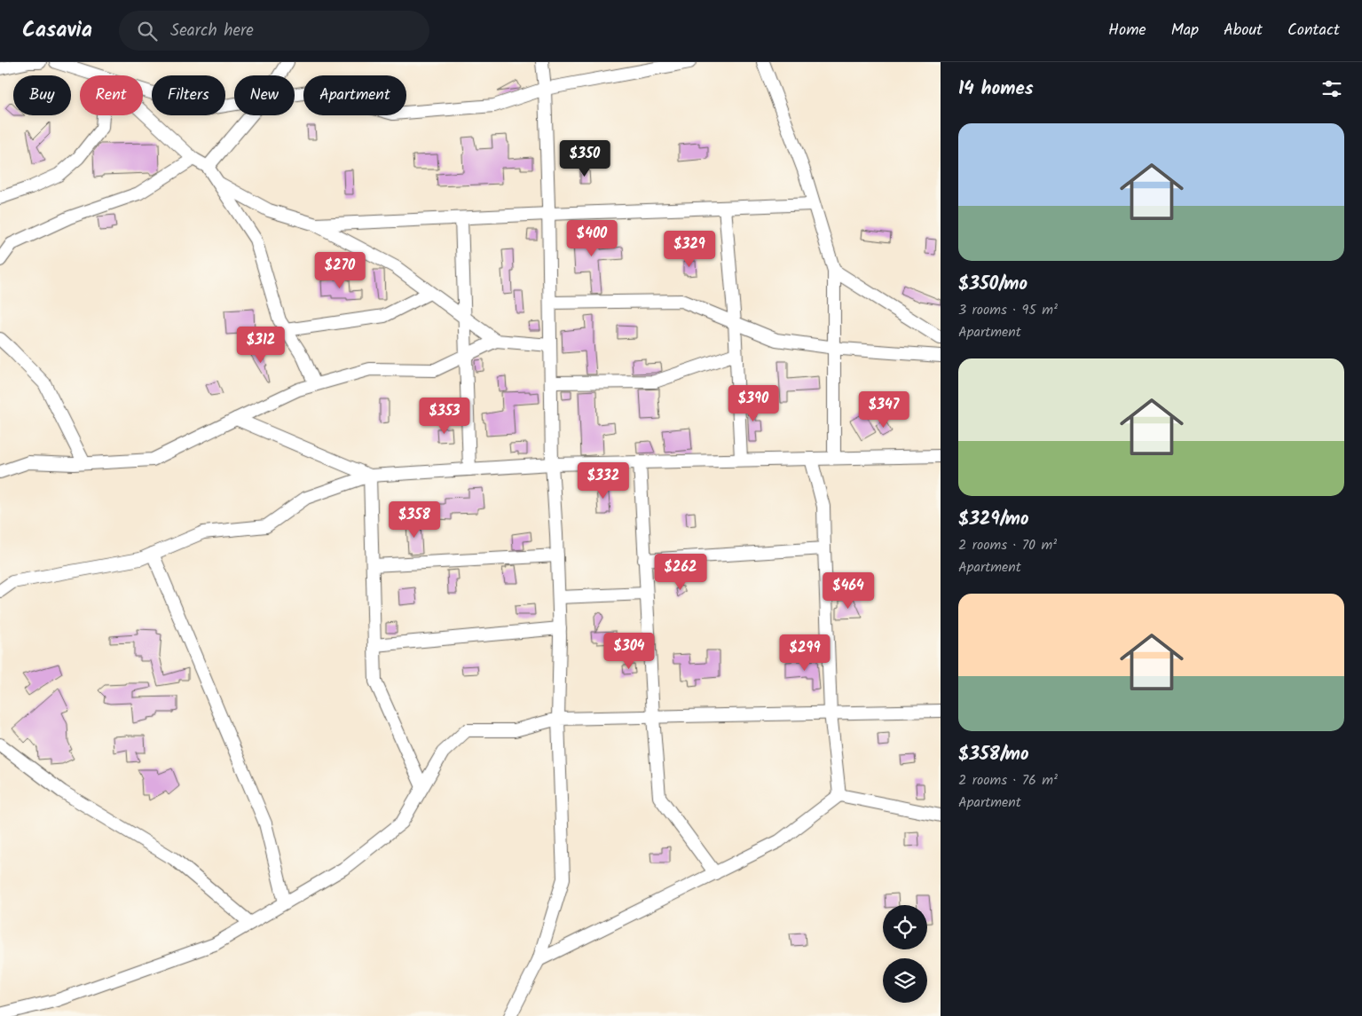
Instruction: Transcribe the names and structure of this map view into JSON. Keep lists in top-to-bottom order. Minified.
{"page":{"header":"Casavia","search":"Search here","nav":["Home","Map","About","Contact"],"heading":"14 homes","chip":["Buy","Rent","Filters","New","Apartment"],"list":[{"name":"$350/mo","note":"3 rooms · 95 m² · Apartment"},{"name":"$329/mo","note":"2 rooms · 70 m² · Apartment"},{"name":"$358/mo","note":"2 rooms · 76 m² · Apartment"}],"price":["$350","$400","$329","$270","$312","$390","$347","$353","$332","$358","$262","$464","$304","$299"]}}
